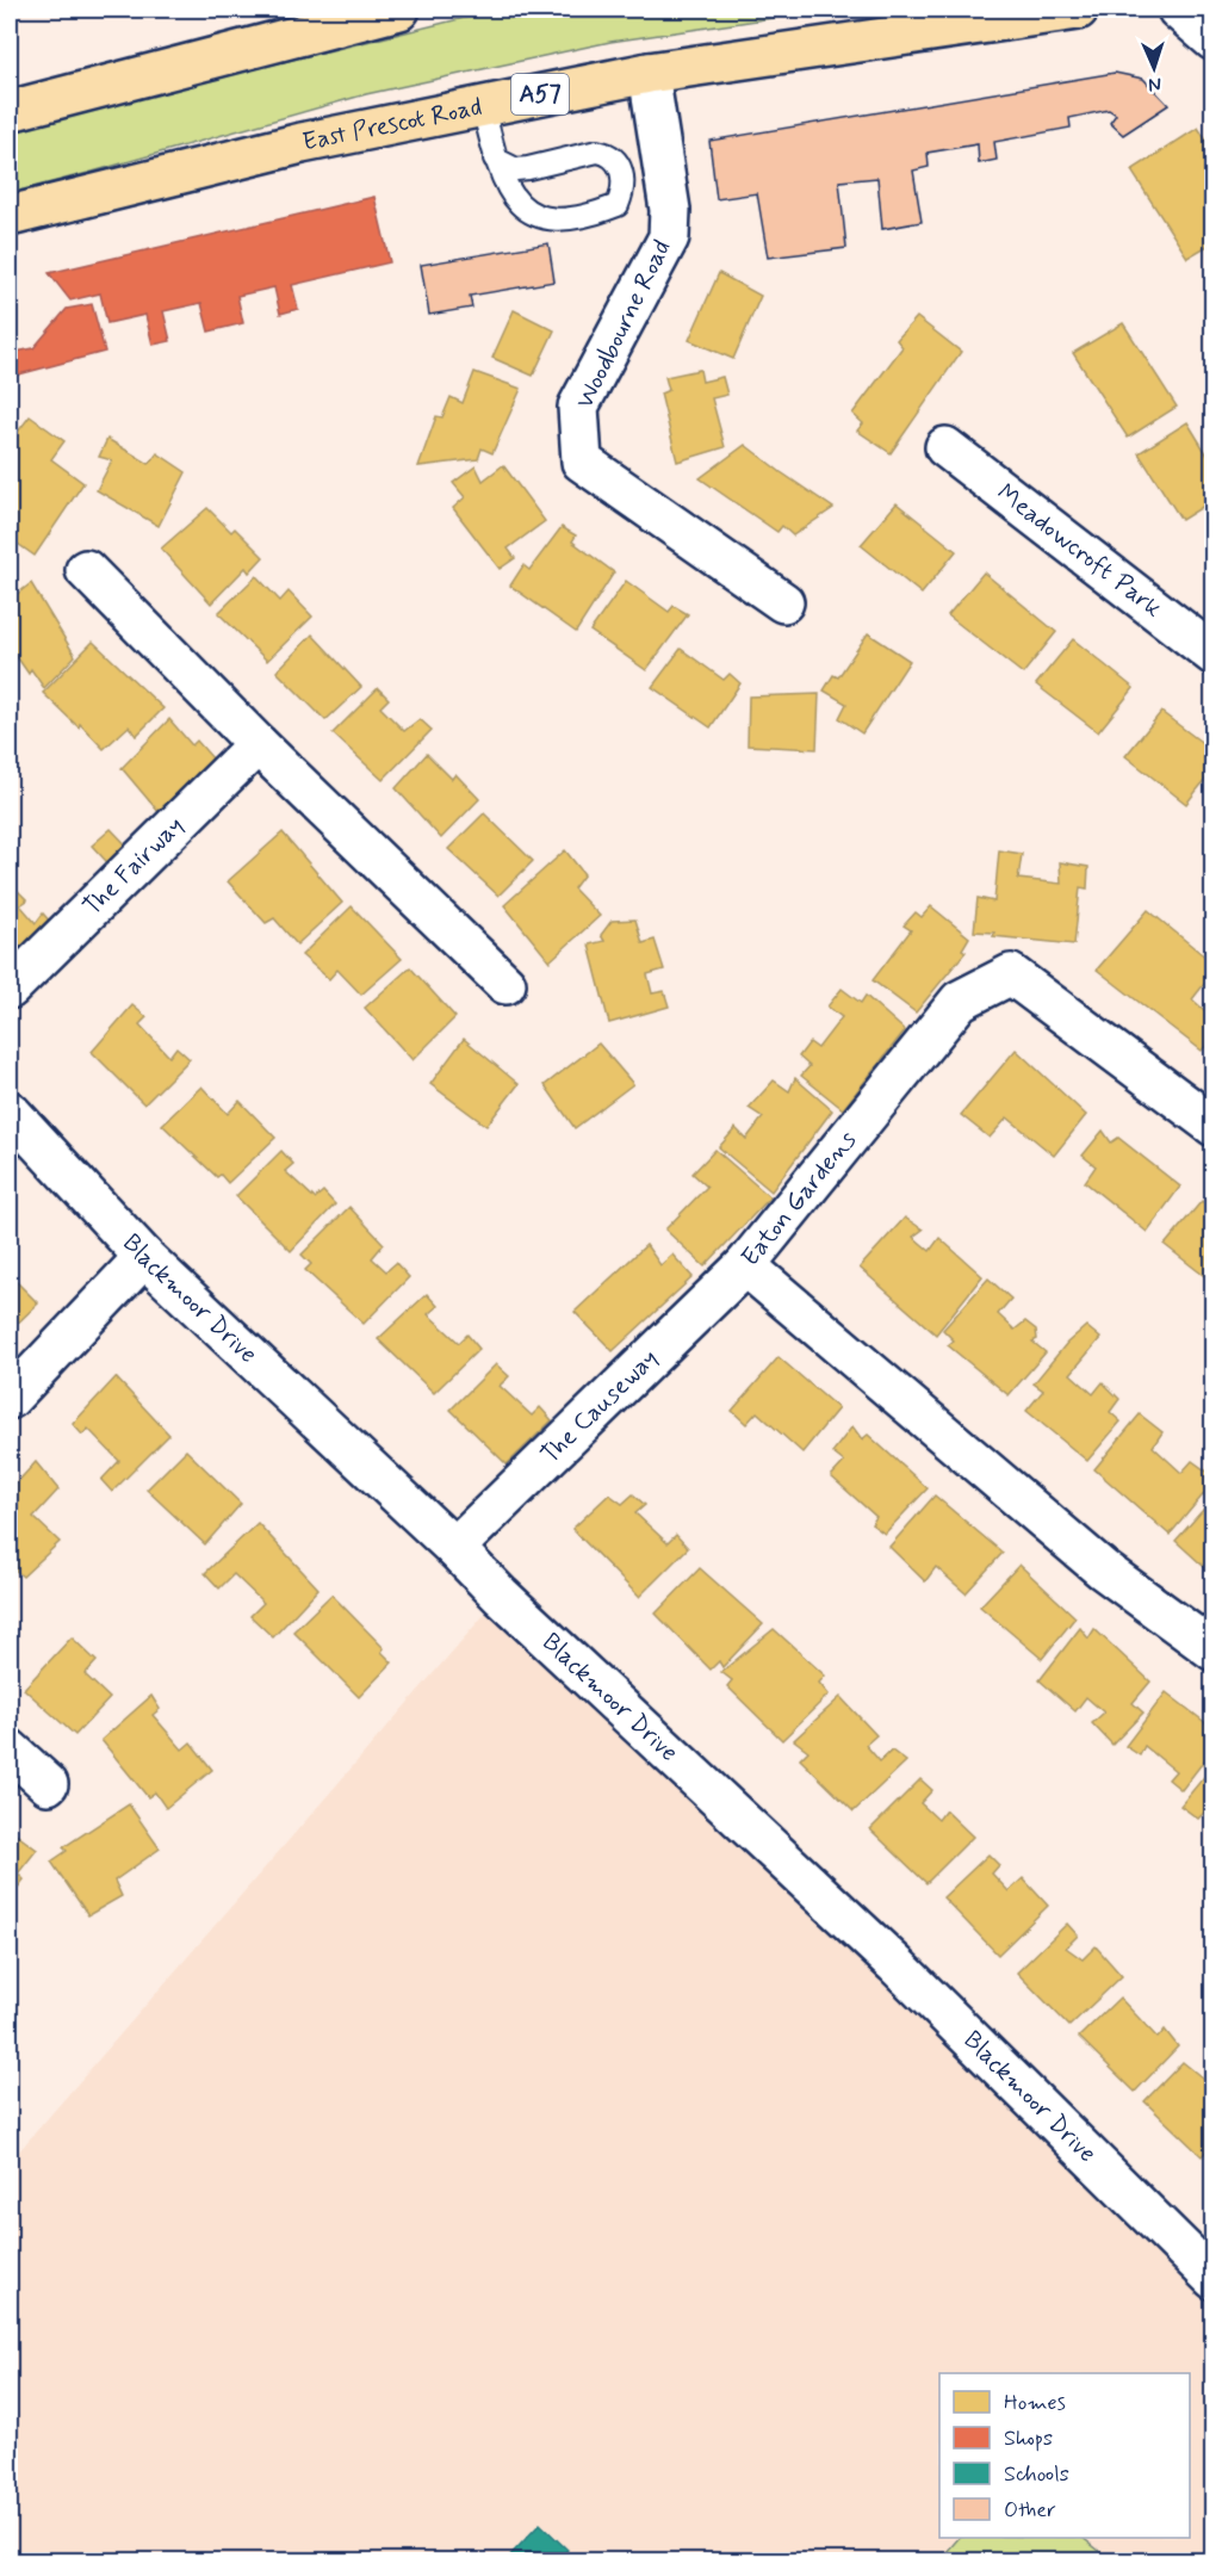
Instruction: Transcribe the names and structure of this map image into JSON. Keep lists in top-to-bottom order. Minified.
{"streets":{"highway":["A57","East Prescot Road"],"street":["Woodbourne Road","Meadowcroft Park","The Fairway","Eaton Gardens","Blackmoor Drive","The Causeway"]},"crossings":[["East Prescot Road","Woodbourne Road"],["Eaton Gardens","The Causeway"],["Blackmoor Drive","The Causeway"]],"legend":["Homes","Shops","Schools","Other"],"north":"bottom"}
